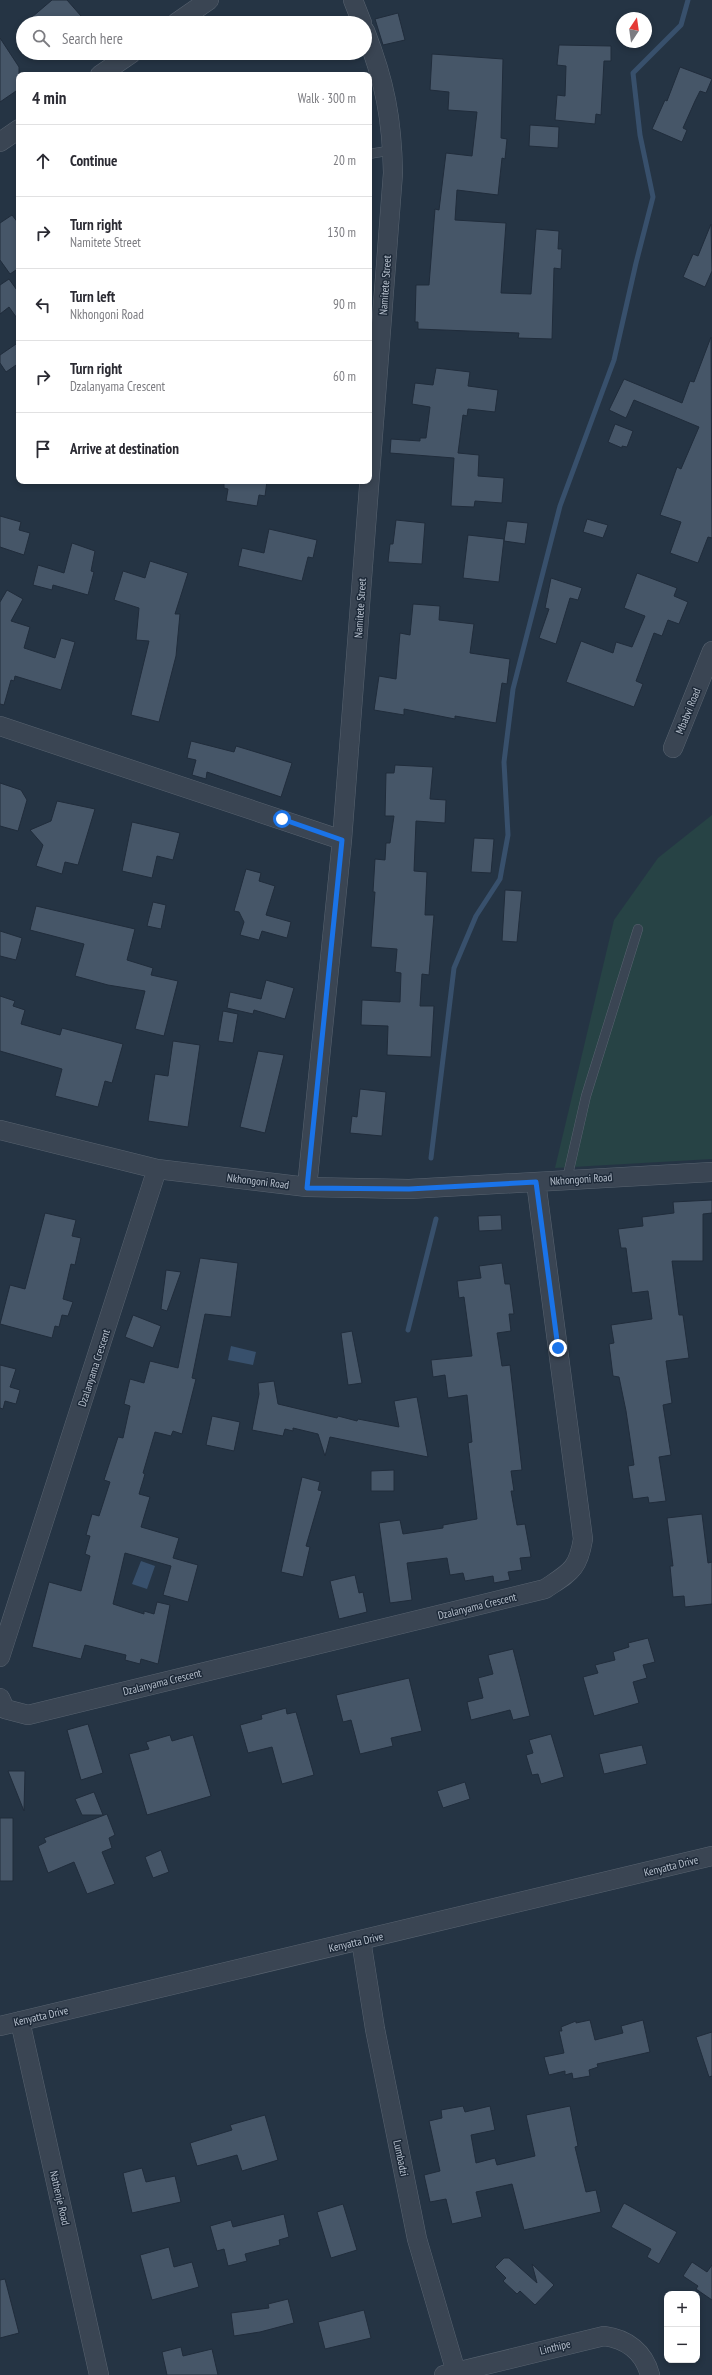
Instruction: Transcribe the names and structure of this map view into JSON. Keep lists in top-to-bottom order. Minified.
{"streets":{"street":["Namitete Street","Mbabvi Road","Nkhongoni Road","Dzalanyama Crescent","Kenyatta Drive","Lumbadzi","Nathenje Road","Linthipe"]},"crossings":[["Namitete Street","Nkhongoni Road"],["Nkhongoni Road","Dzalanyama Crescent"],["Kenyatta Drive","Lumbadzi"],["Kenyatta Drive","Nathenje Road"],["Lumbadzi","Linthipe"]],"north":"top","page":{"search":"Search here","heading":["4 min","Walk · 300 m"],"list":[["Continue","20 m"],["Turn right","Namitete Street","130 m"],["Turn left","Nkhongoni Road","90 m"],["Turn right","Dzalanyama Crescent","60 m"],"Arrive at destination"],"map_buttons":["+","−"]}}
